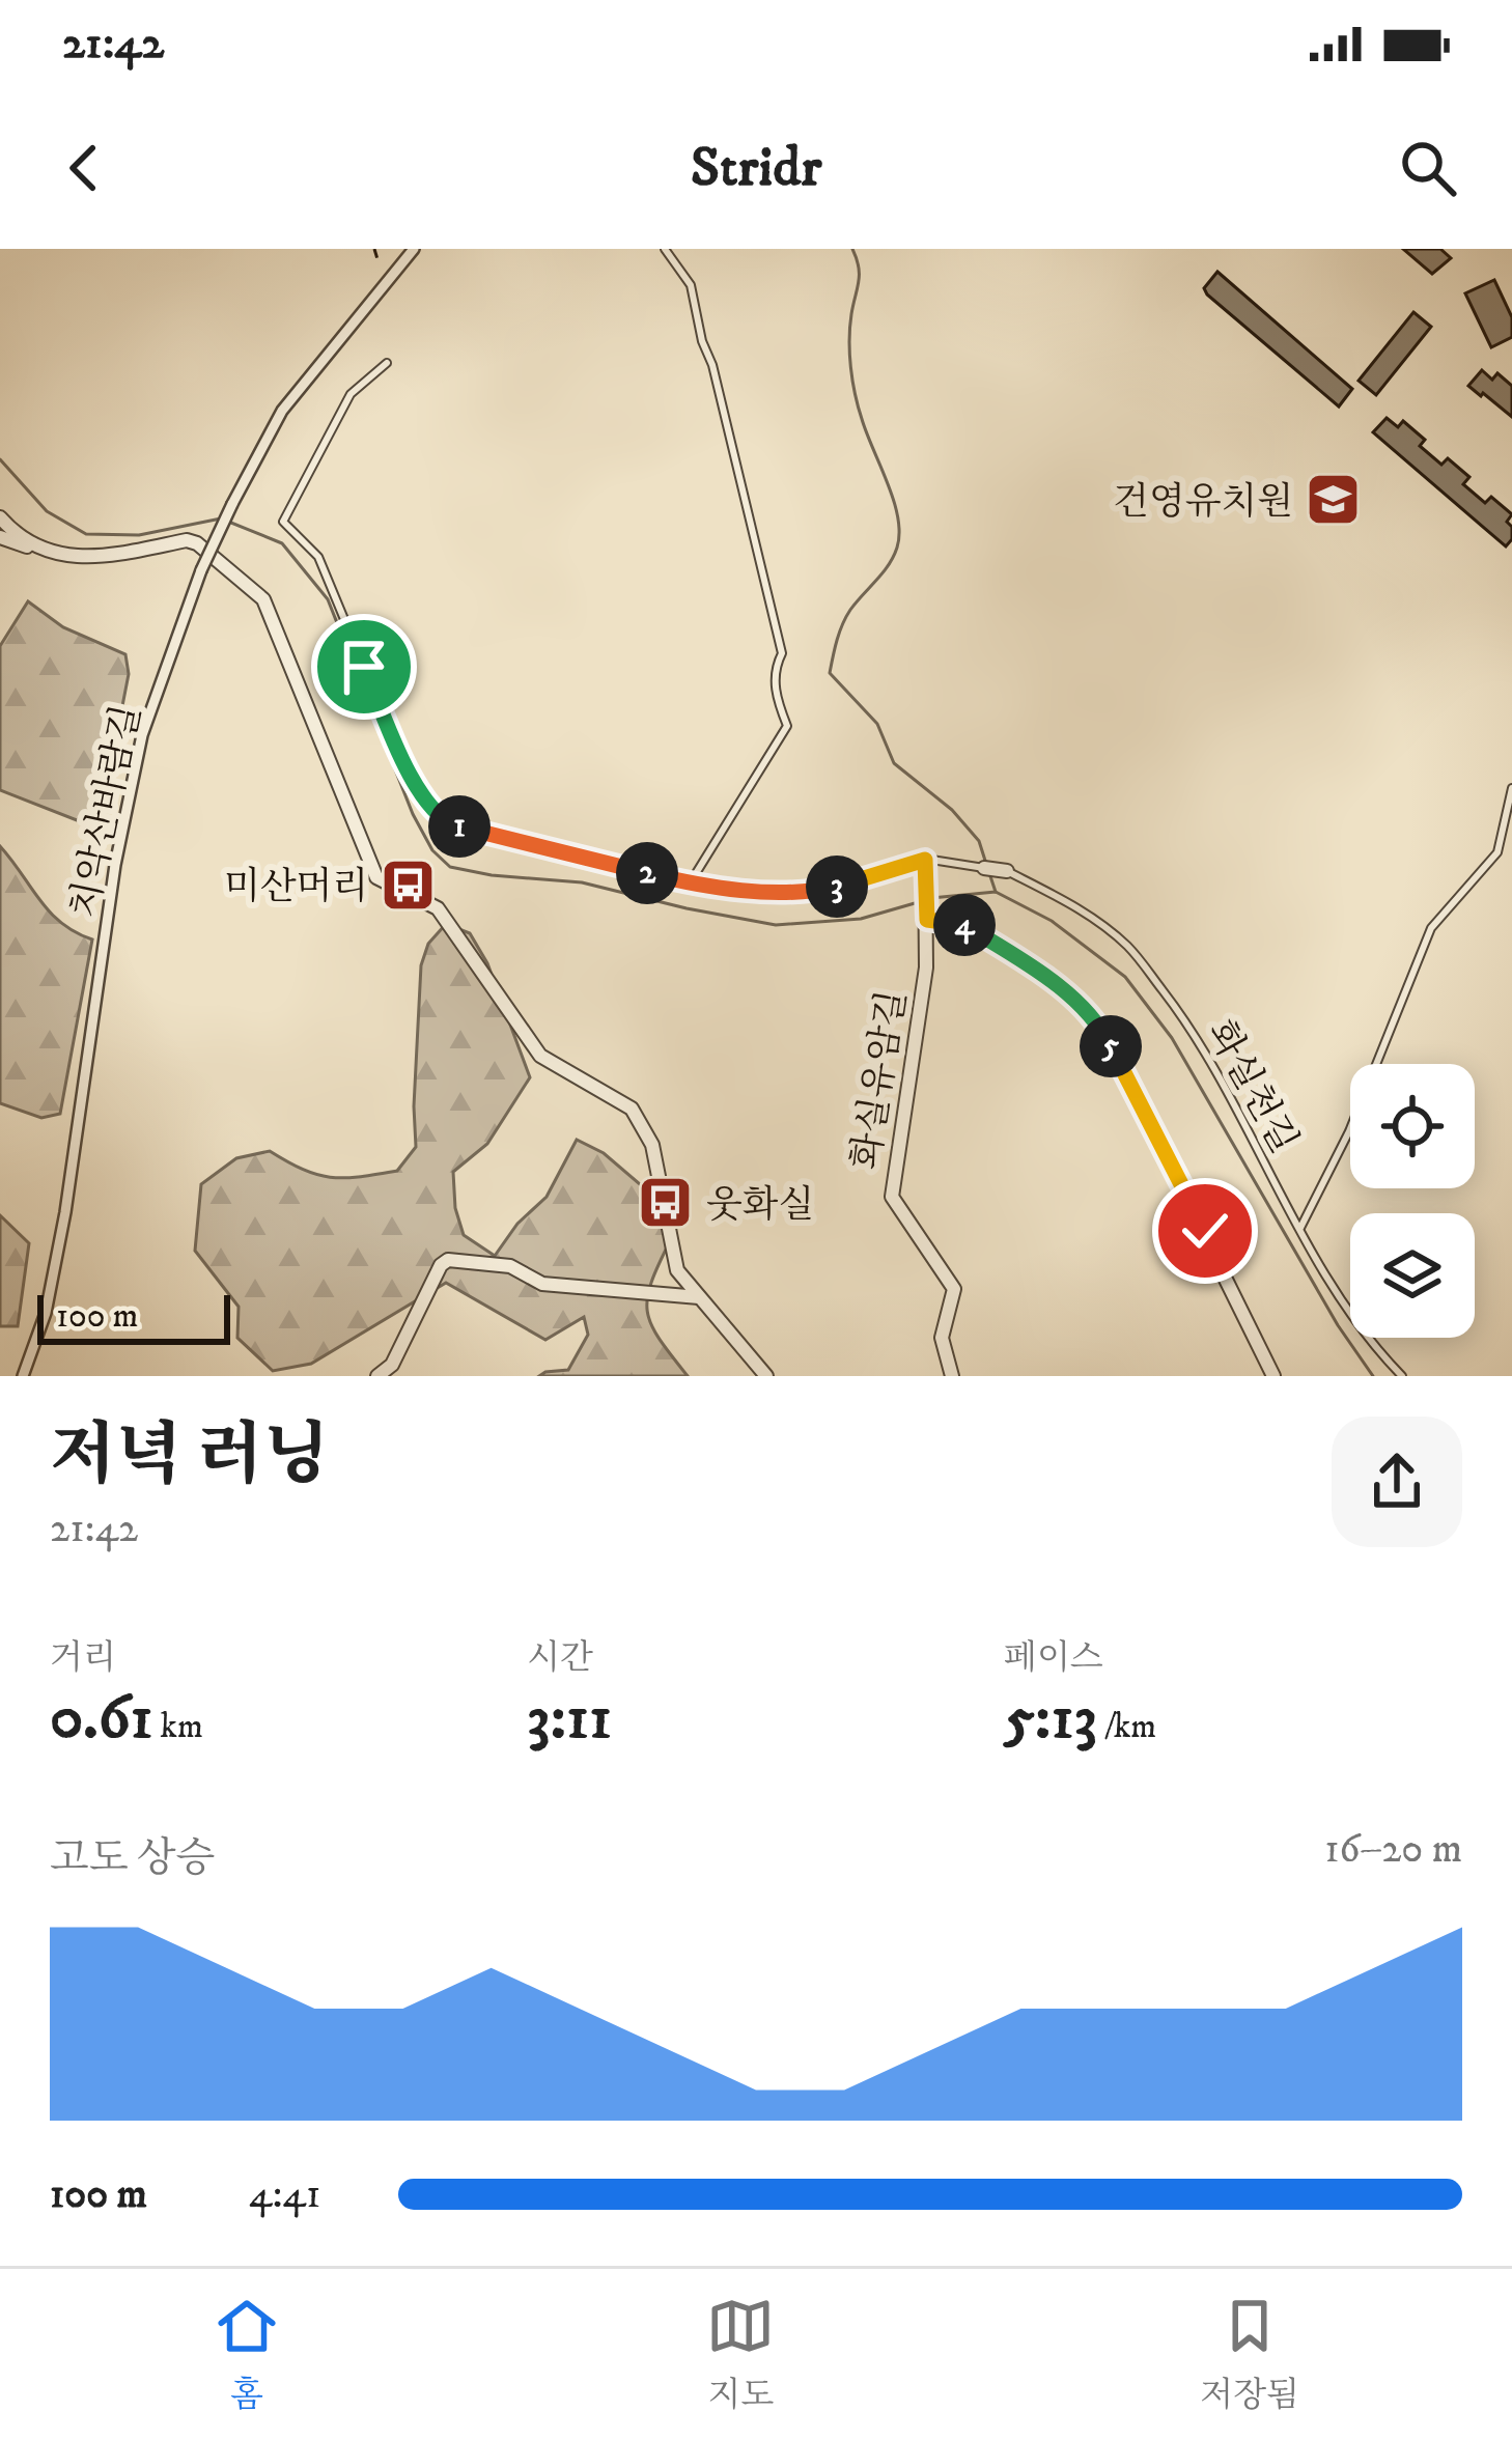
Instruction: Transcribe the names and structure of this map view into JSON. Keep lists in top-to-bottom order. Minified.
{"streets":{"street":["치악산바람길","화실유암길"],"lane":["화실천길"]},"places":{"school or university":["건영유치원"],"bus stop":["미산머리","웃화실"]},"scale_bar":"100 m","page":{"status":"21:42","header":"Stridr","pins":["1","2","3","4","5"],"scale":"100 m","heading":["저녁 러닝","21:42"],"stats":[["거리","0.61 km"],["시간","3:11"],["페이스","5:13 /km"]],"chart":["고도 상승","16–20 m"],"list":[{"name":"100 m","note":"4:41"}],"tabs":["홈","지도","저장됨"]}}
